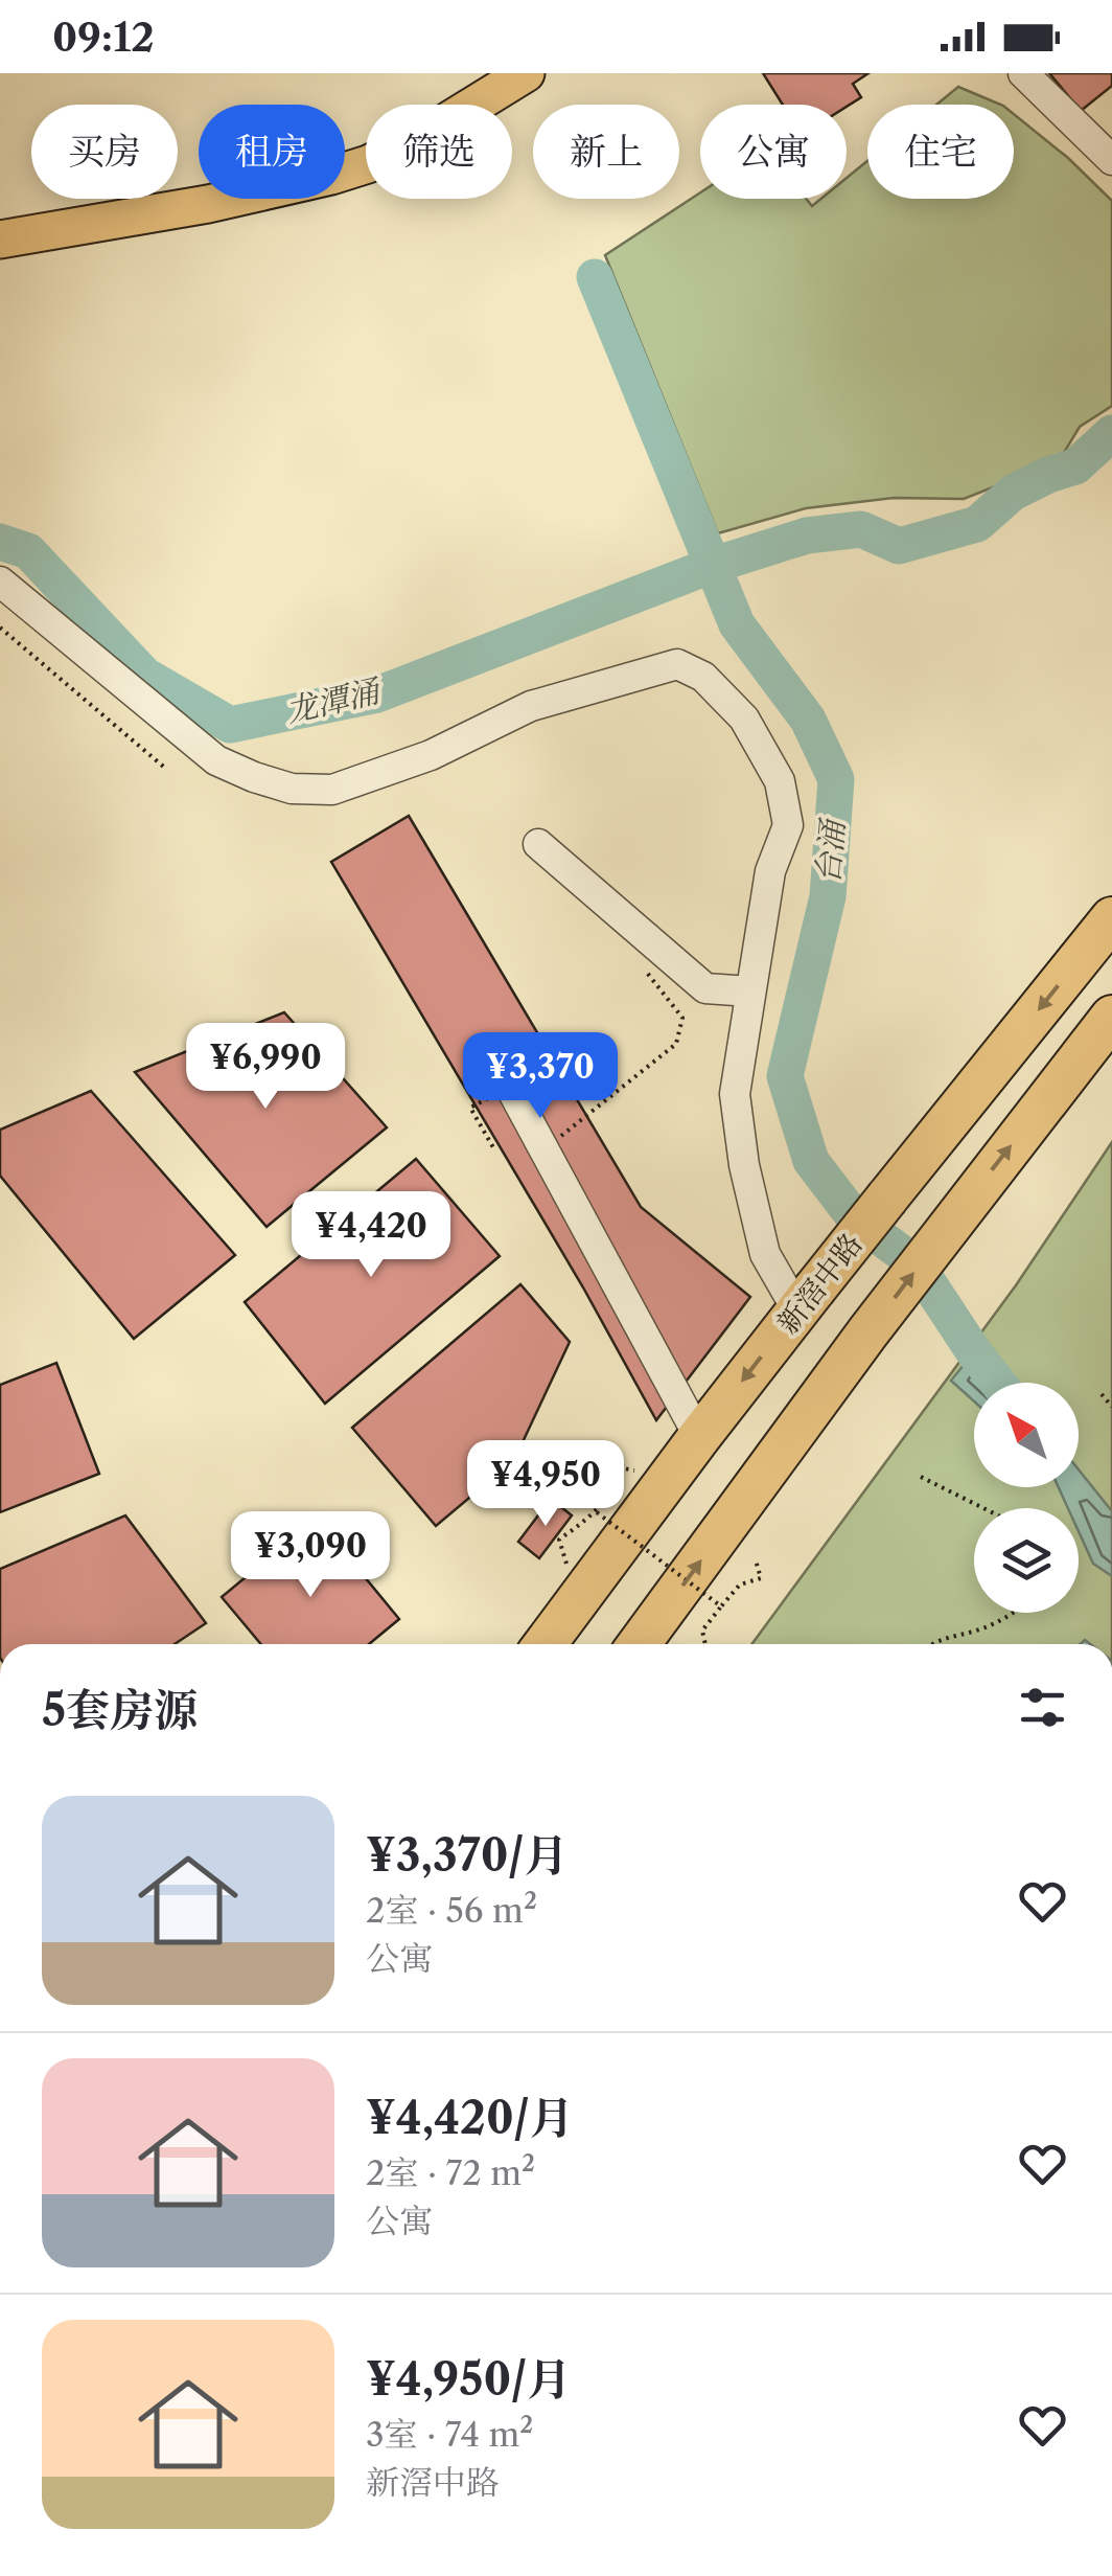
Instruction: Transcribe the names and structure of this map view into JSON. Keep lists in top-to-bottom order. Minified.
{"streets":{"highway":["新滘中路"]},"water":["龙潭涌","台涌"],"north":"top left","page":{"status":"09:12","chip":["买房","租房","筛选","新上","公寓","住宅"],"price":["¥6,990","¥3,370","¥4,420","¥4,950","¥3,090"],"heading":"5套房源","list":[{"name":"¥3,370/月","note":"2室 · 56 m² · 公寓"},{"name":"¥4,420/月","note":"2室 · 72 m² · 公寓"},{"name":"¥4,950/月","note":"3室 · 74 m² · 新滘中路"}]}}
